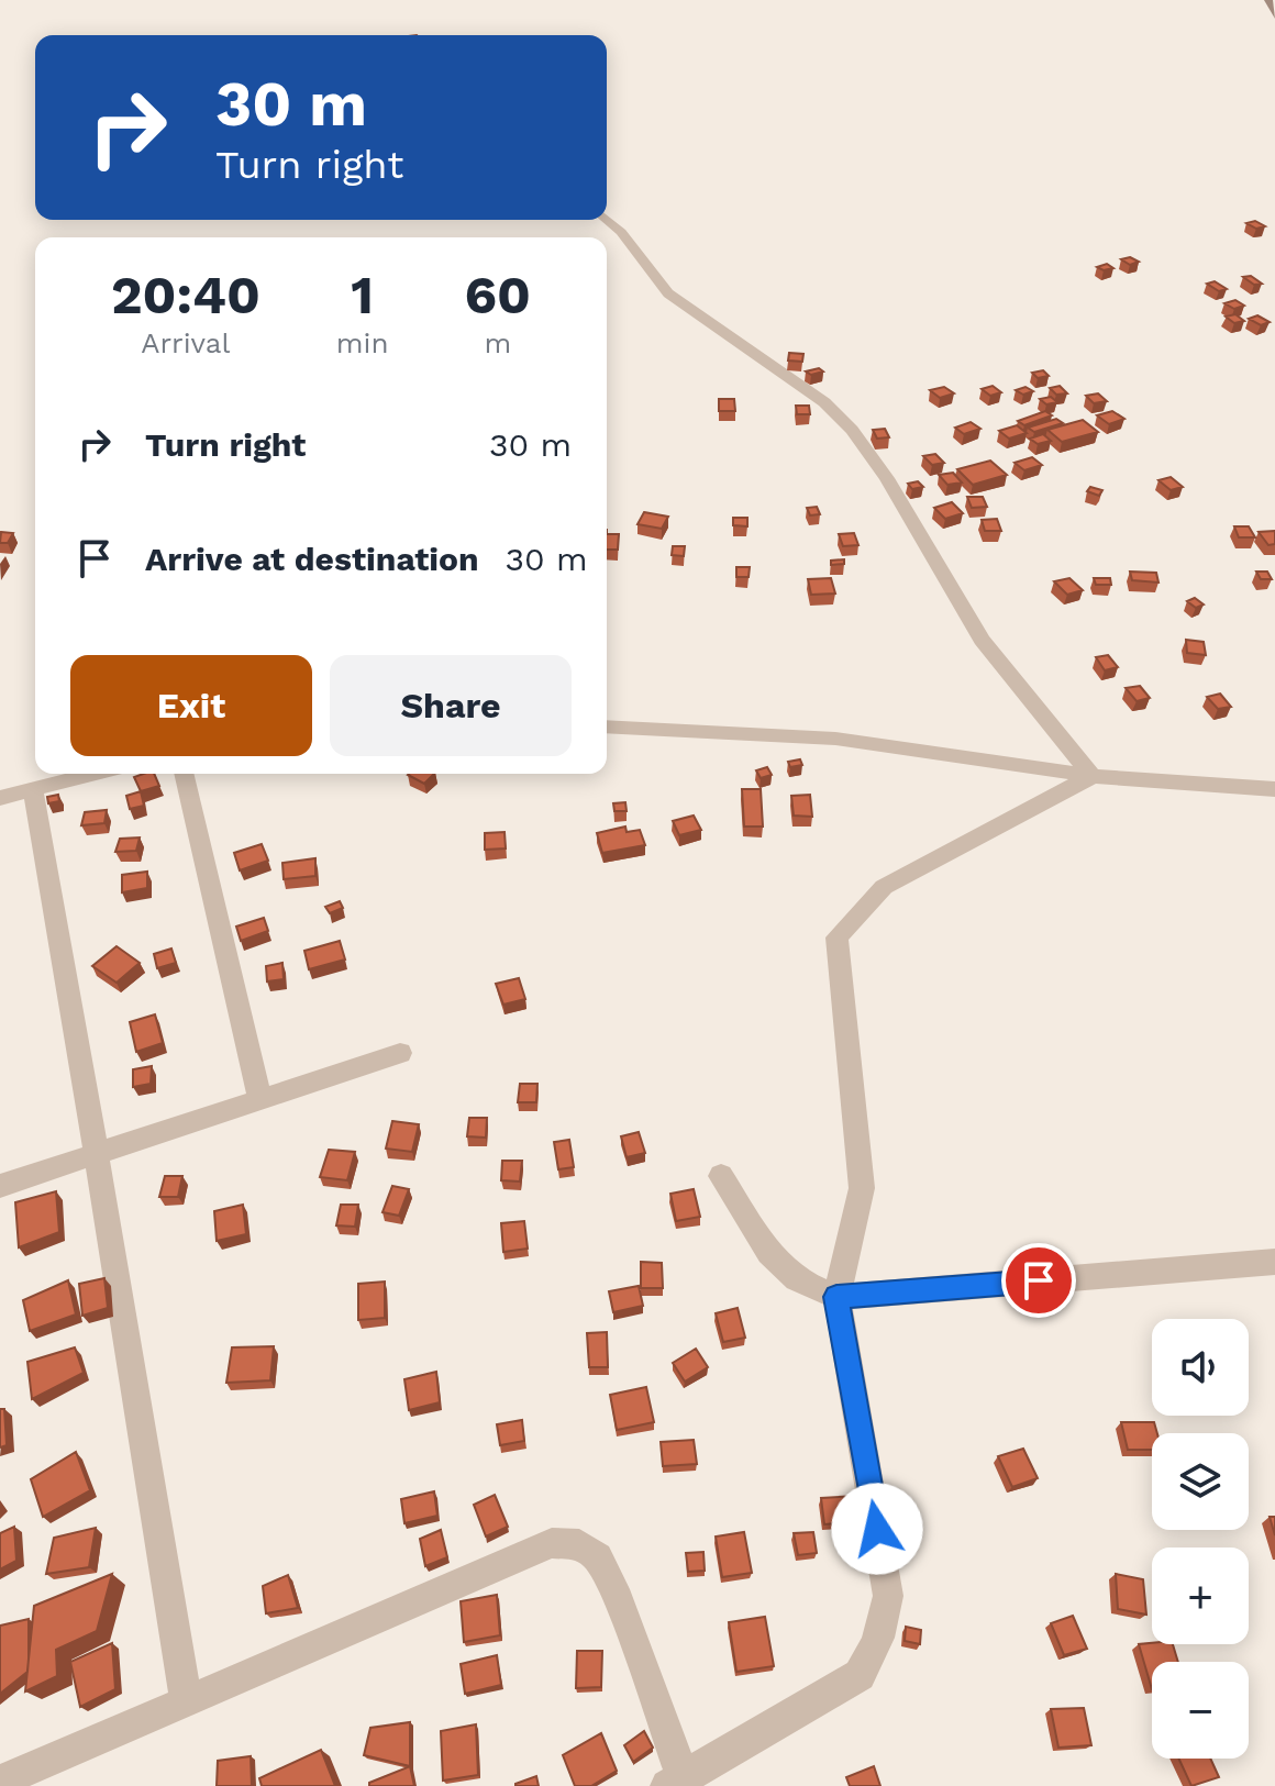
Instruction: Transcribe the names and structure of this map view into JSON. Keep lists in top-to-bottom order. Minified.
{"page":{"turn":["30 m","Turn right"],"eta":["20:40","Arrival","1","min","60","m"],"list":[{"name":"Turn right","value":"30 m"},{"name":"Arrive at destination","value":"30 m"}],"buttons":["Exit","Share"],"map_buttons":["+","−"]}}
